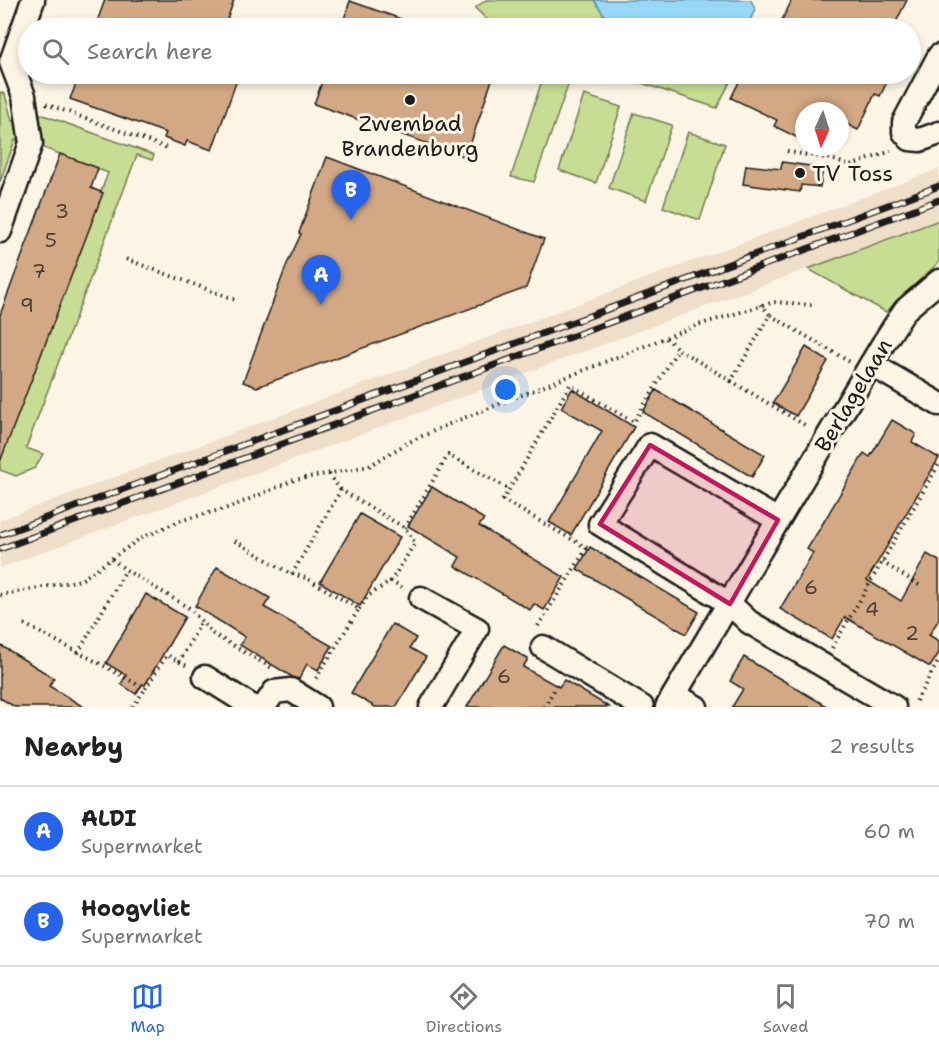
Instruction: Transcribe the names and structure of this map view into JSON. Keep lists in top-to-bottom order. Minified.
{"streets":{"street":["Berlagelaan"]},"places":["Zwembad Brandenburg","TV Toss"],"house_numbers":["3","5","7","9","6","4","2","6"],"north":"bottom","page":{"search":"Search here","pins":["B","A"],"heading":["Nearby","2 results"],"list":[{"mark":"A","name":"ALDI","note":"Supermarket","value":"60 m"},{"mark":"B","name":"Hoogvliet","note":"Supermarket","value":"70 m"}],"nav":["Map","Directions","Saved"]}}
